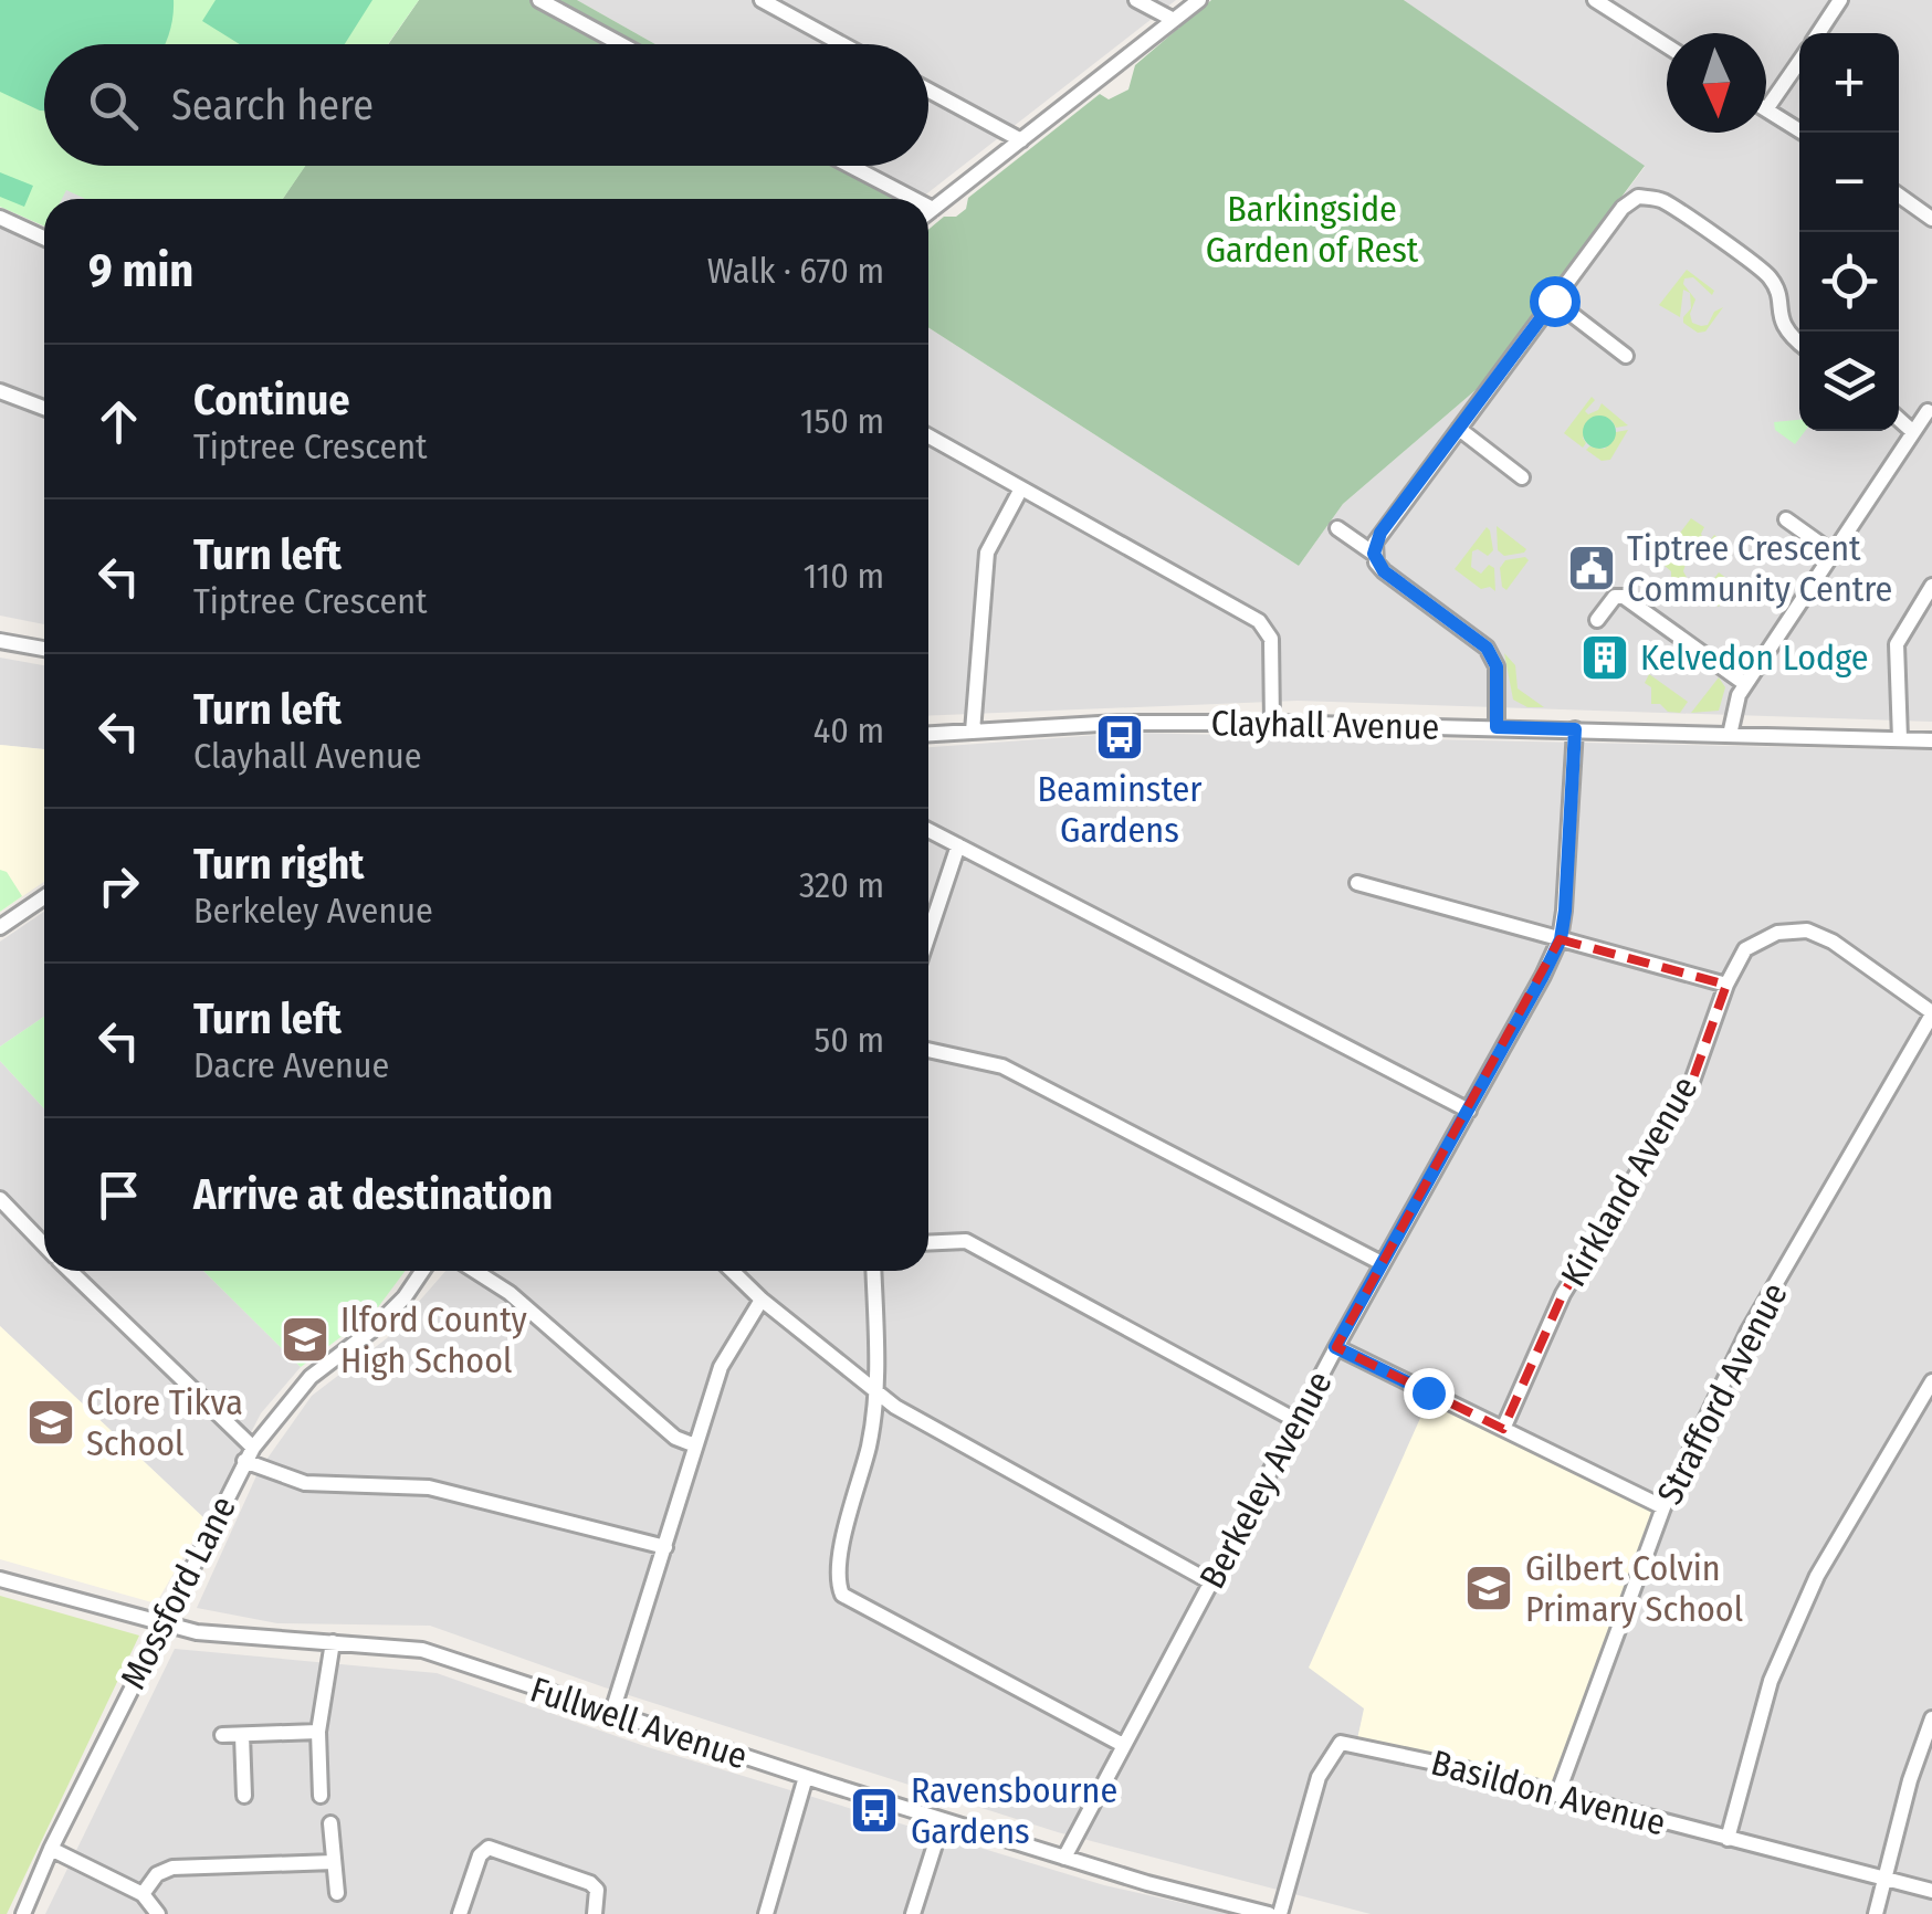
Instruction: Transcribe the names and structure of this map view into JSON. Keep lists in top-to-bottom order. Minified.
{"streets":{"street":["Clayhall Avenue","Kirkland Avenue","Strafford Avenue","Berkeley Avenue","Mossford Lane","Fullwell Avenue","Basildon Avenue"]},"crossings":[["Clayhall Avenue","Berkeley Avenue"],["Kirkland Avenue","Strafford Avenue"],["Strafford Avenue","Basildon Avenue"],["Berkeley Avenue","Fullwell Avenue"],["Mossford Lane","Fullwell Avenue"]],"parks":["Barkingside Garden of Rest"],"places":{"public building":["Tiptree Crescent Community Centre"],"building":["Kelvedon Lodge"],"bus stop":["Beaminster Gardens","Ravensbourne Gardens"],"school or university":["Ilford County High School","Clore Tikva School","Gilbert Colvin Primary School"]},"north":"bottom","page":{"map_buttons":["+","−"],"search":"Search here","heading":["9 min","Walk · 670 m"],"list":[["Continue","Tiptree Crescent","150 m"],["Turn left","Tiptree Crescent","110 m"],["Turn left","Clayhall Avenue","40 m"],["Turn right","Berkeley Avenue","320 m"],["Turn left","Dacre Avenue","50 m"],"Arrive at destination"]}}
